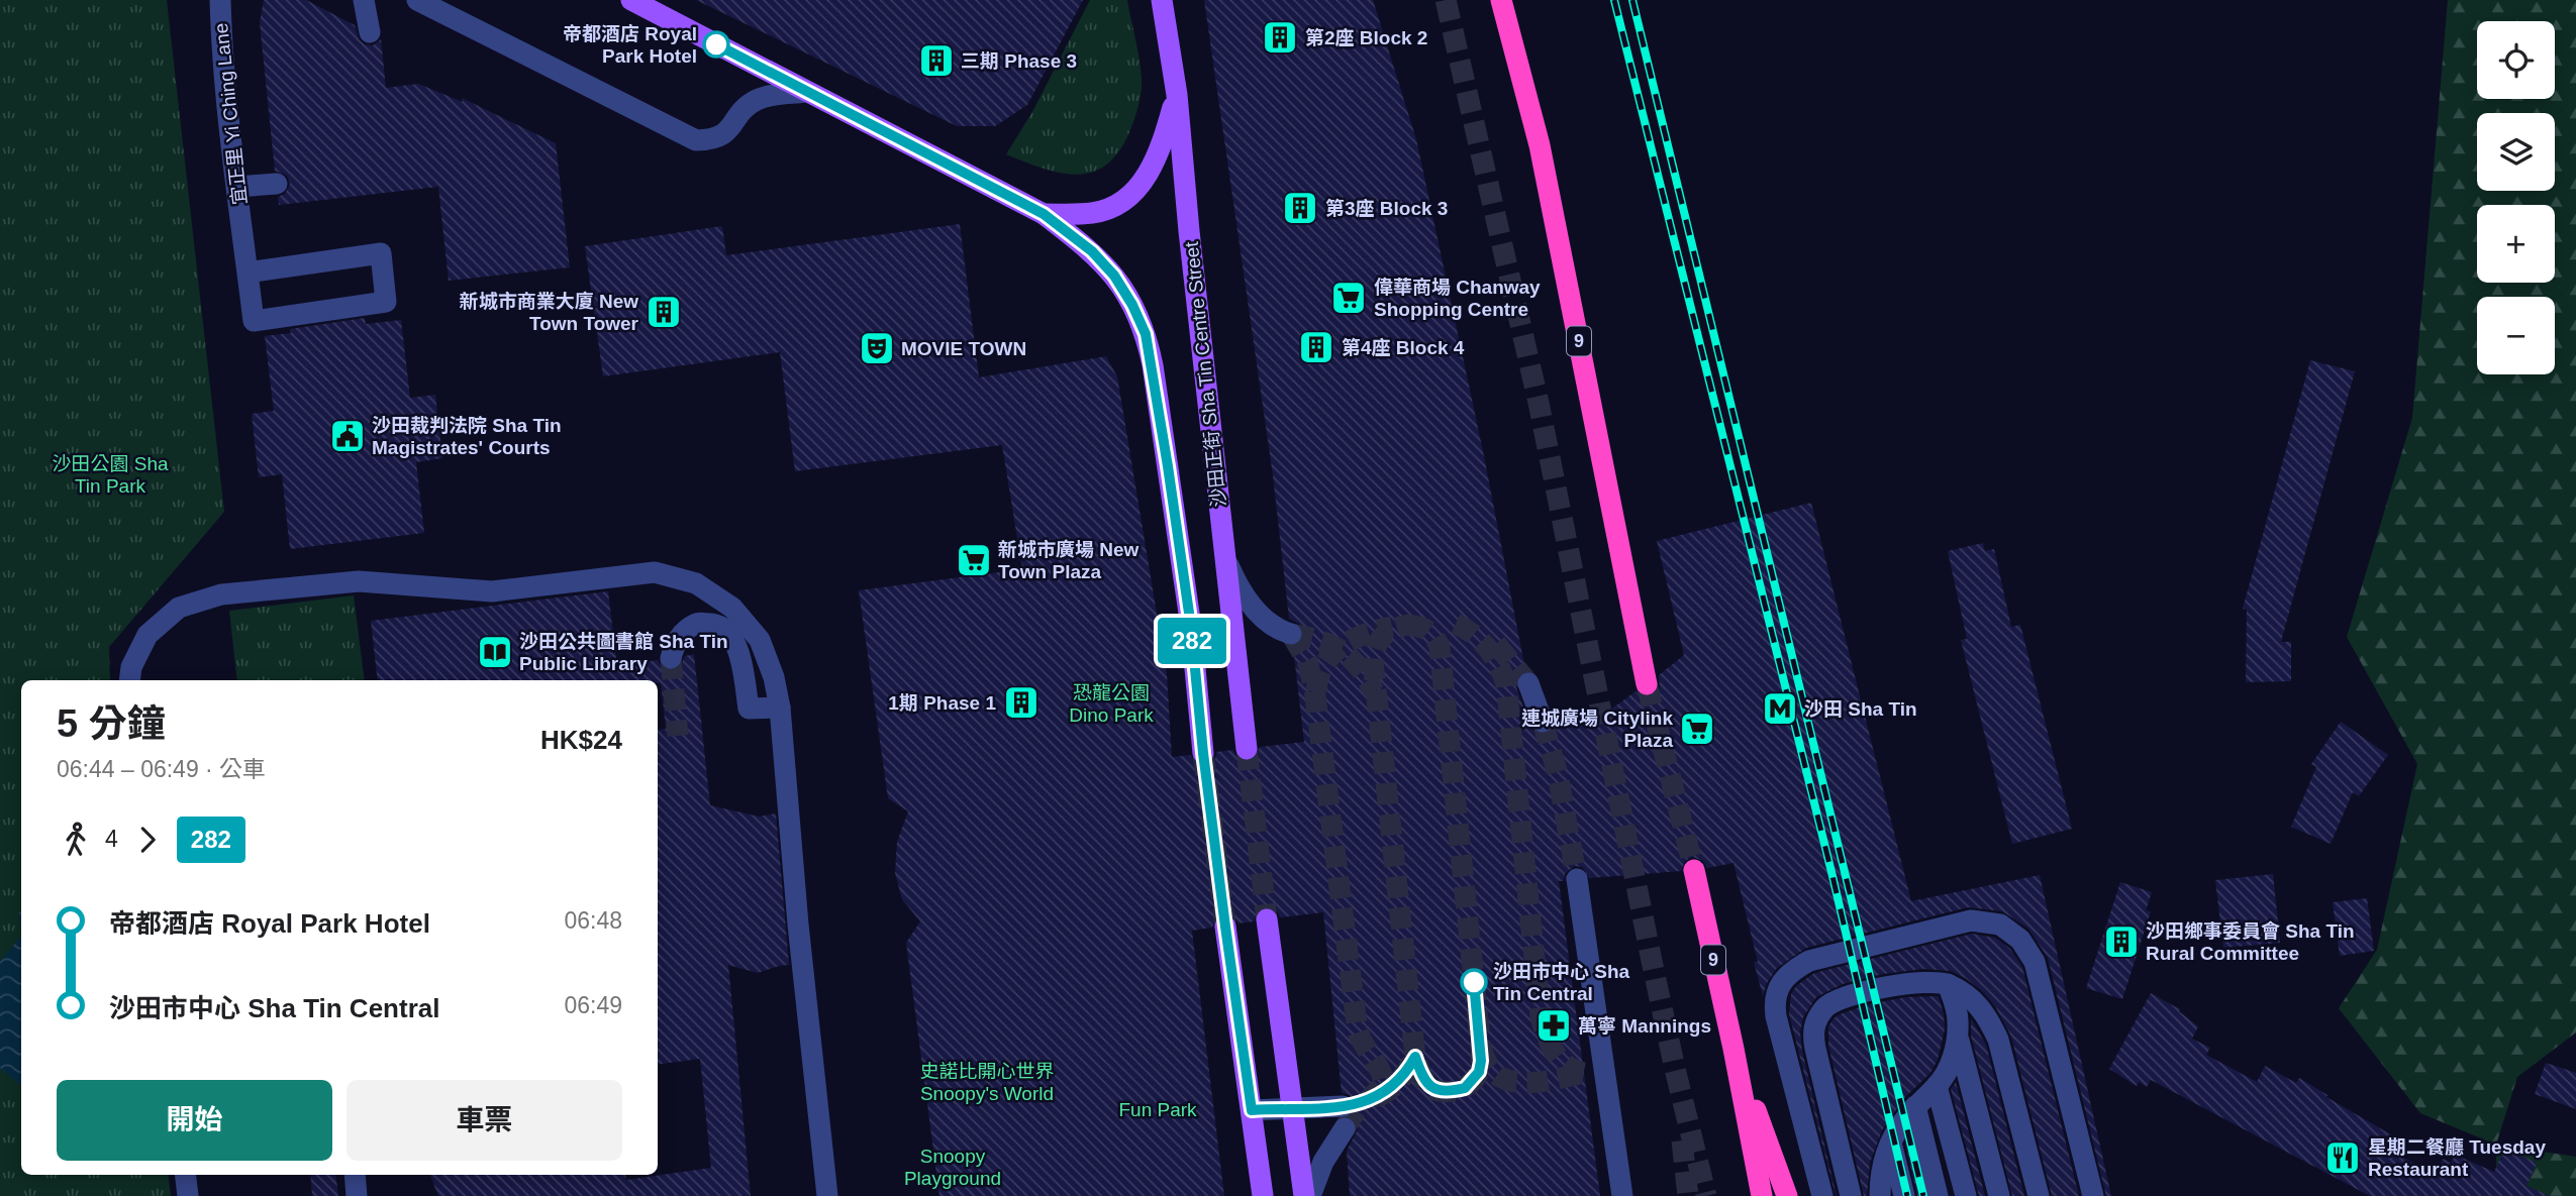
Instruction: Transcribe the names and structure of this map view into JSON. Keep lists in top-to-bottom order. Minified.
{"streets":{"highway":["9"],"main road":["沙田正街 Sha Tin Centre Street"],"street":["宜正里 Yi Ching Lane"]},"parks":["沙田公園 Sha Tin Park","恐龍公園 Dino Park","史諾比開心世界 Snoopy's World","Fun Park","Snoopy Playground"],"places":{"building":["第2座 Block 2","三期 Phase 3","第3座 Block 3","新城市商業大廈 New Town Tower","第4座 Block 4","1期 Phase 1","沙田鄉事委員會 Sha Tin Rural Committee"],"other":["帝都酒店 Royal Park Hotel","沙田市中心 Sha Tin Central"],"supermarket":["偉華商場 Chanway Shopping Centre","新城市廣場 New Town Plaza","連城廣場 Citylink Plaza"],"theatre":["MOVIE TOWN"],"public building":["沙田裁判法院 Sha Tin Magistrates' Courts"],"library":["沙田公共圖書館 Sha Tin Public Library"],"metro station":["沙田 Sha Tin"],"pharmacy":["萬寧 Mannings"],"restaurant":["星期二餐廳 Tuesday Restaurant"]},"lines":["bus line 282"],"page":{"on_map":"282","map_buttons":["+","−"],"heading":["5 分鐘","06:44 – 06:49 · 公車","HK$24"],"legs":["4","282"],"list":[{"name":"帝都酒店 Royal Park Hotel","value":"06:48"},{"name":"沙田市中心 Sha Tin Central","value":"06:49"}],"buttons":["開始","車票"]}}
